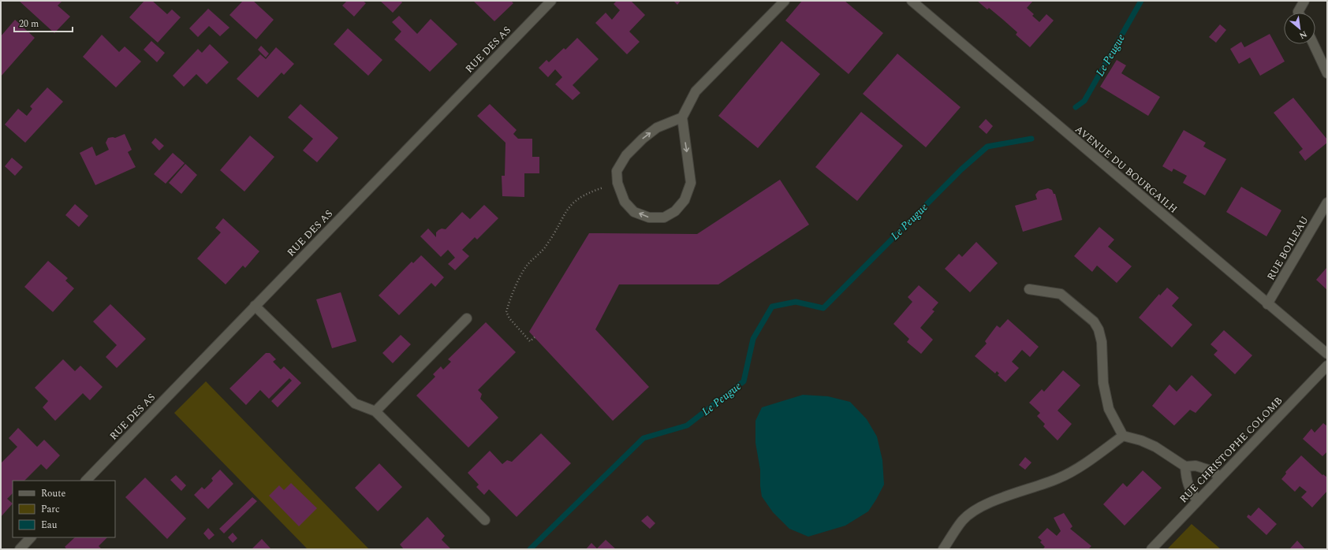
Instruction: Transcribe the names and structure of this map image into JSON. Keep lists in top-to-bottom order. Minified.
{"streets":{"street":["RUE DES AS","AVENUE DU BOURGAILH","RUE BOILEAU","RUE CHRISTOPHE COLOMB"]},"crossings":[["AVENUE DU BOURGAILH","RUE BOILEAU"]],"water":["Le Peugue"],"legend":["Route","Parc","Eau"],"scale_bar":"20 m","north":"bottom right"}
